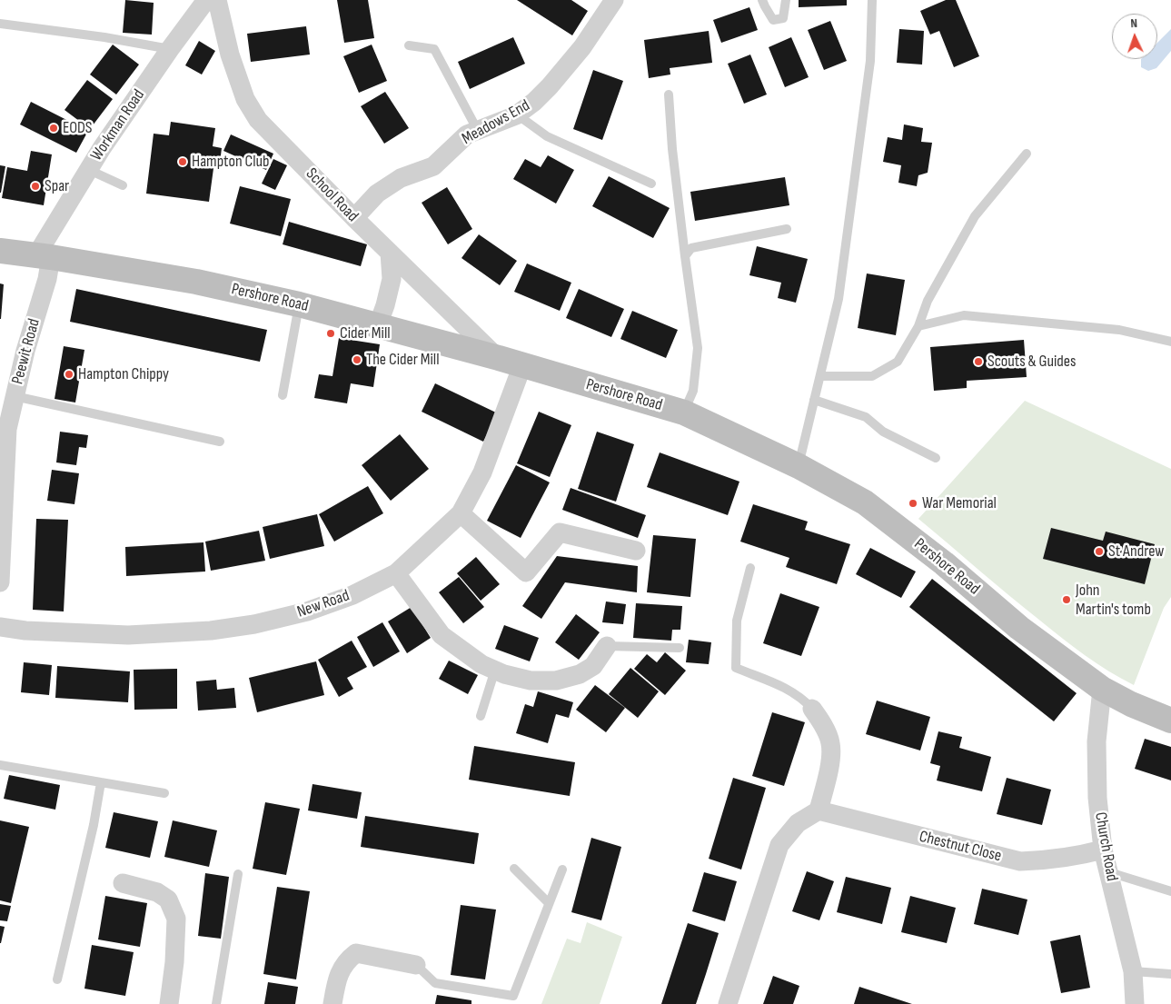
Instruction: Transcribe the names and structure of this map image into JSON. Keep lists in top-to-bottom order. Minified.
{"streets":{"main road":["Pershore Road"],"street":["Meadows End","Workman Road","School Road","Peewit Road","New Road","Chestnut Close","Church Road"]},"crossings":[["Meadows End","School Road"],["Workman Road","Pershore Road"],["Workman Road","Peewit Road"],["School Road","Pershore Road"],["Pershore Road","Peewit Road"],["Pershore Road","New Road"],["Pershore Road","Church Road"],["Chestnut Close","Church Road"]],"places":["EODS","Hampton Club","Spar","Cider Mill","The Cider Mill","Scouts & Guides","Hampton Chippy","War Memorial","St Andrew","John Martin's tomb"],"north":"top"}
